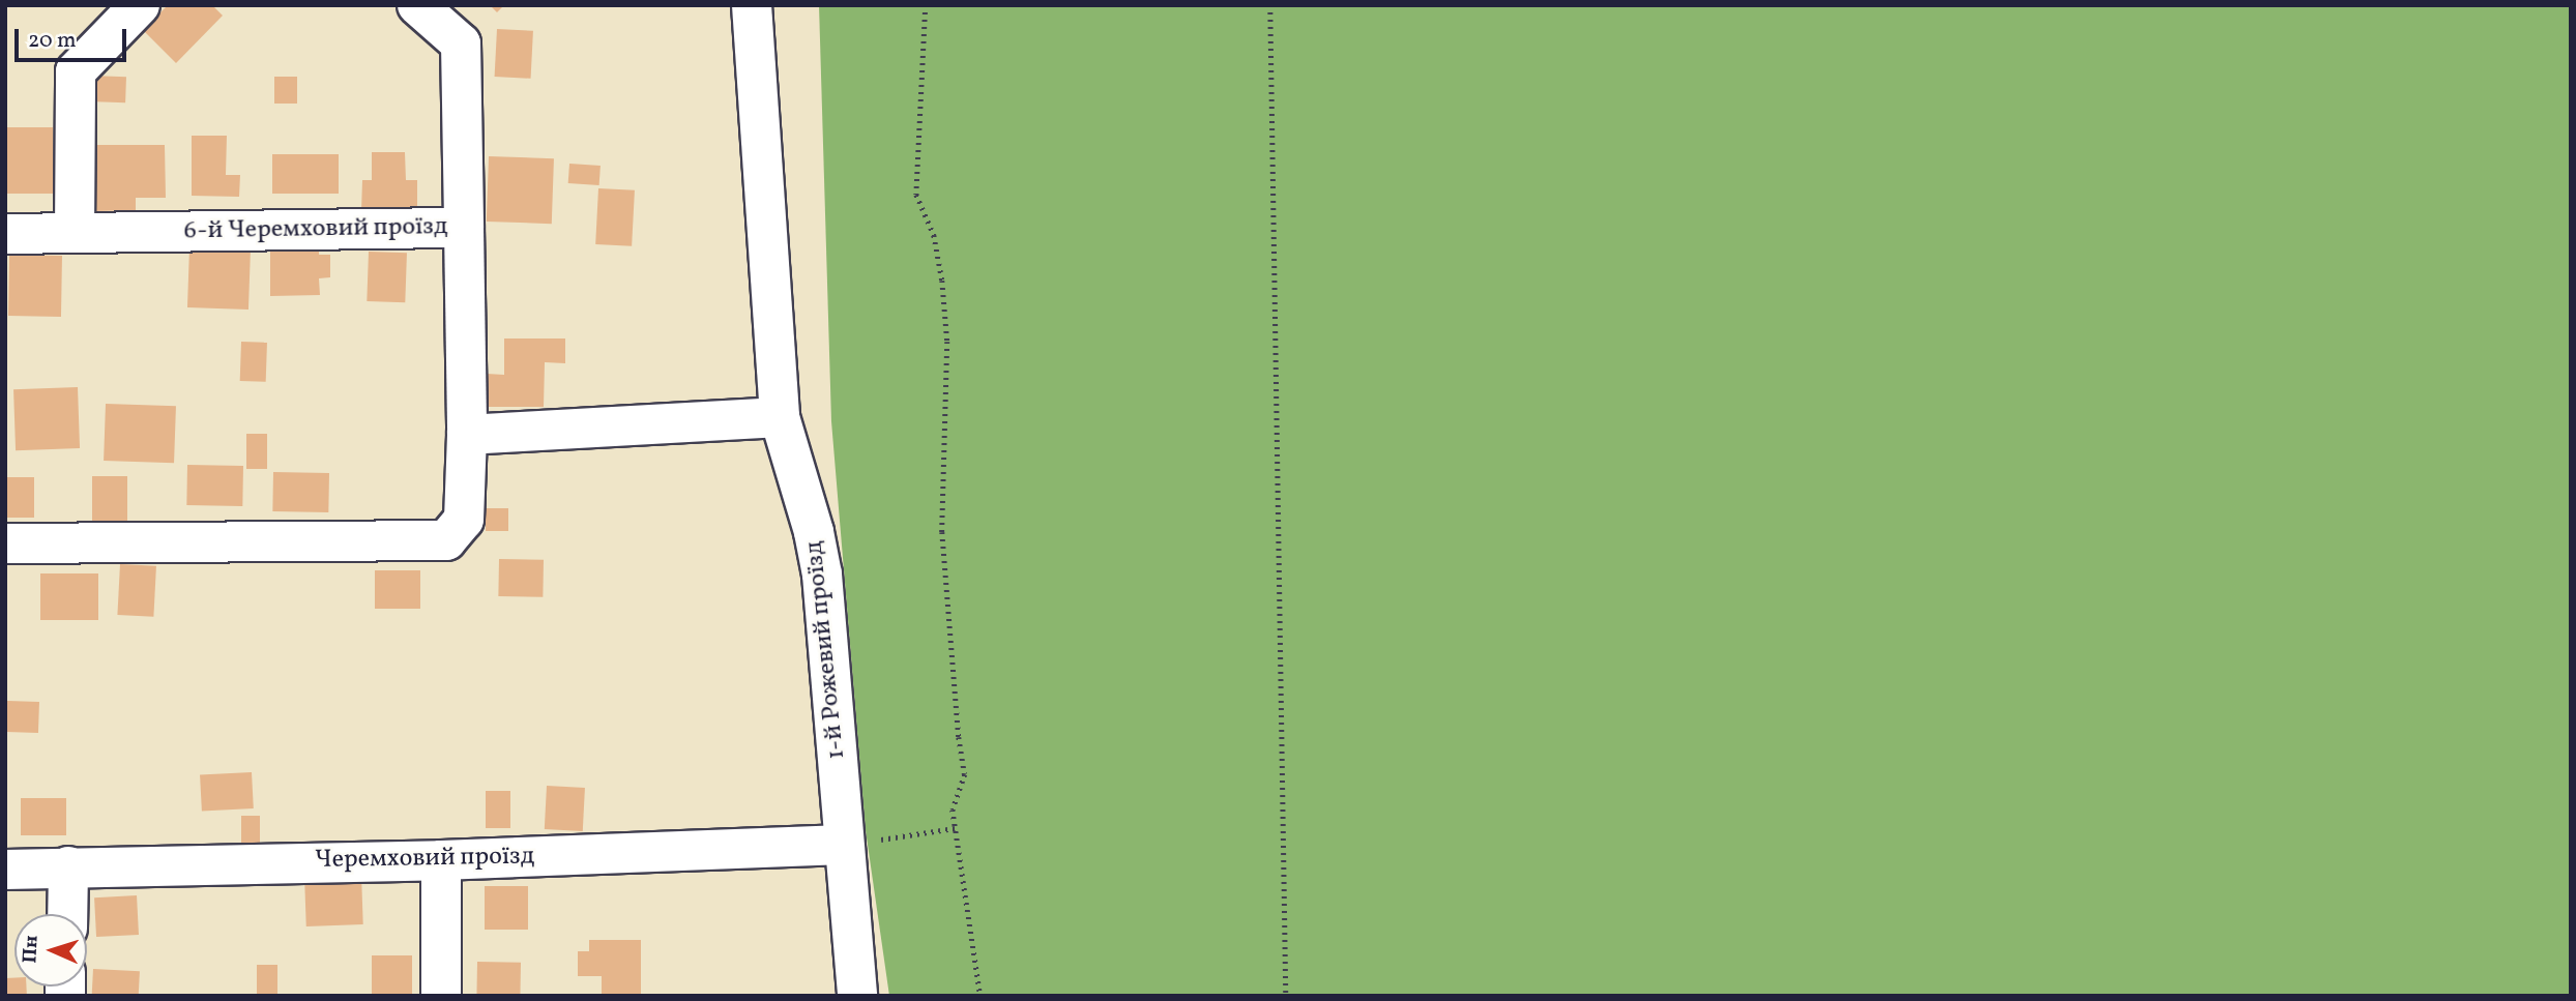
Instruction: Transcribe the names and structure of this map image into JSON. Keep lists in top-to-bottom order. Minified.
{"streets":{"street":["6-й Черемховий проїзд","1-й Рожевий проїзд","Черемховий проїзд"]},"crossings":[["1-й Рожевий проїзд","Черемховий проїзд"]],"scale_bar":"20 m","north":"left"}
